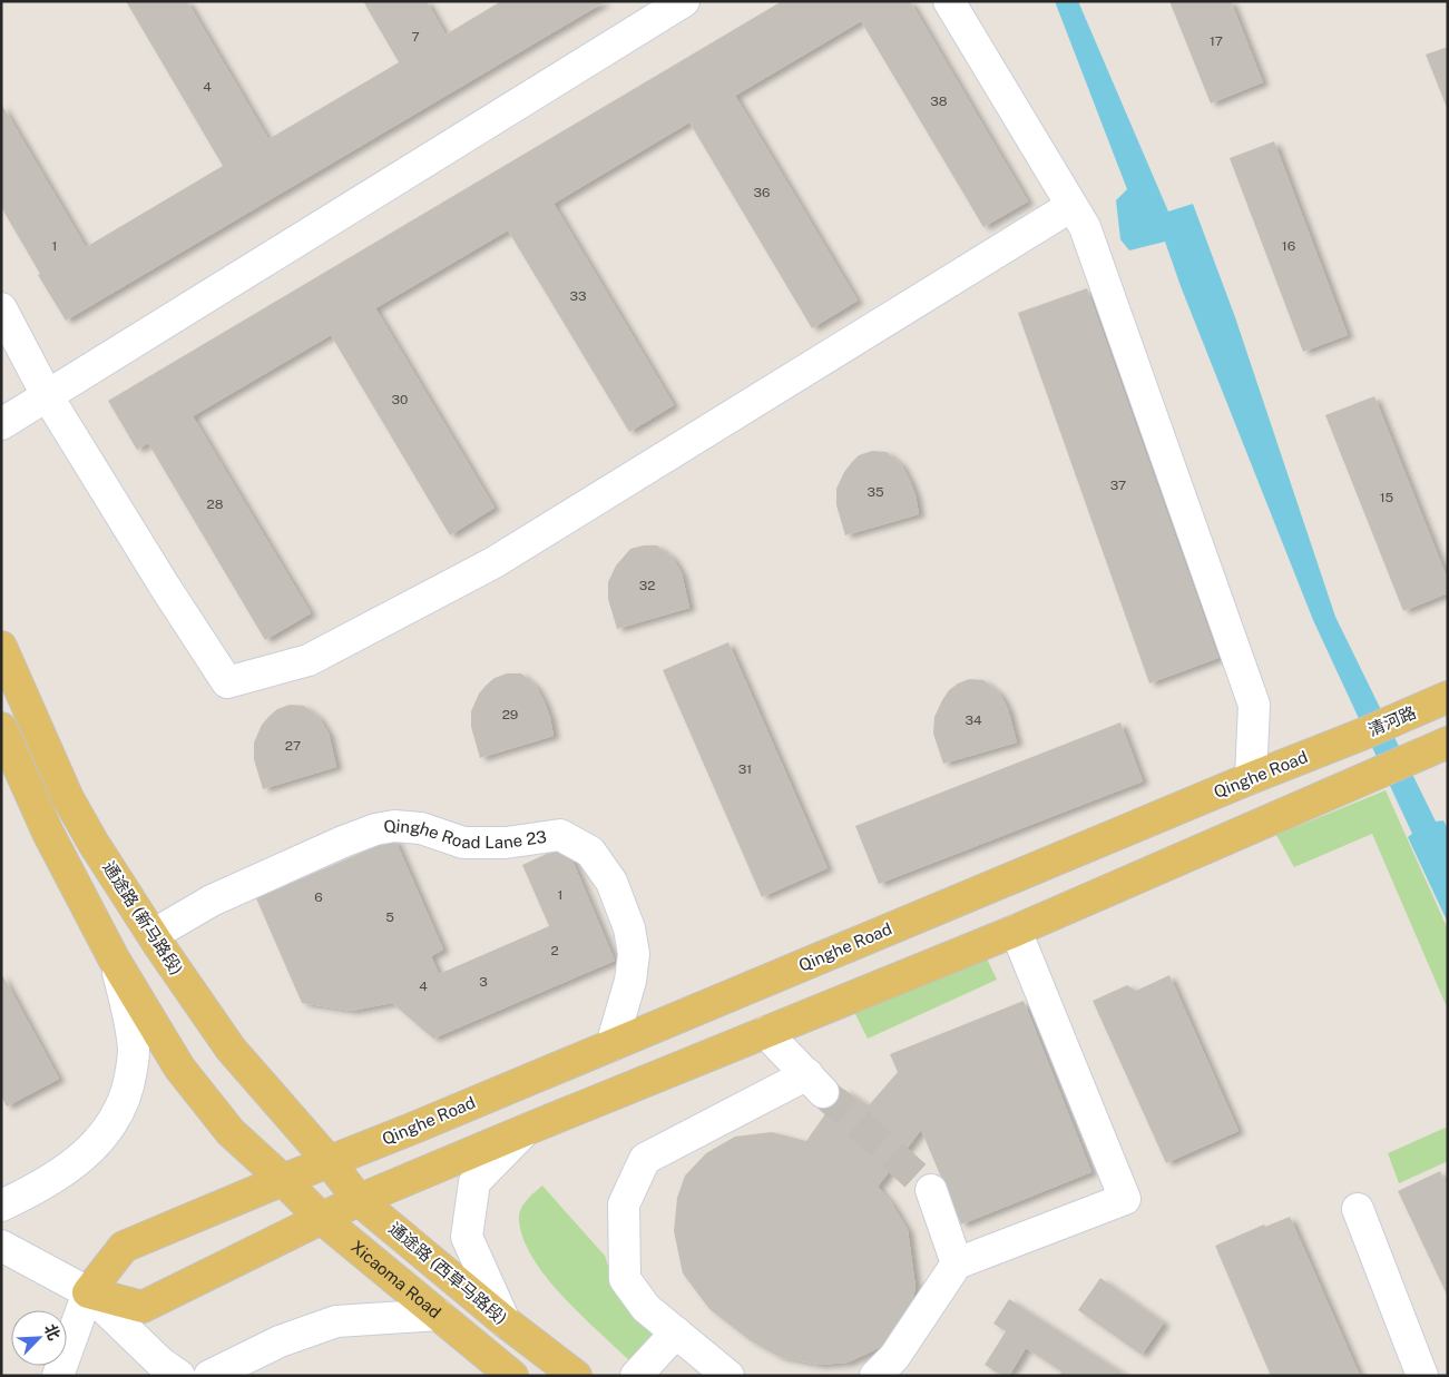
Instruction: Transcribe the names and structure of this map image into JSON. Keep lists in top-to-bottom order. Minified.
{"streets":{"main road":["清河路","Qinghe Road","通途路 (新马路段)","通途路 (西草马路段)","Xicaoma Road"],"street":["Qinghe Road Lane 23"]},"crossings":[["清河路","Qinghe Road"],["Qinghe Road","Qinghe Road Lane 23"],["Qinghe Road","通途路 (新马路段)"],["Qinghe Road","通途路 (西草马路段)"],["Qinghe Road","Xicaoma Road"],["Qinghe Road Lane 23","通途路 (新马路段)"],["通途路 (新马路段)","通途路 (西草马路段)"]],"house_numbers":["7","17","4","38","36","1","16","33","30","37","35","15","28","32","29","34","27","31","1","6","5","2","3","4"],"north":"top right"}
